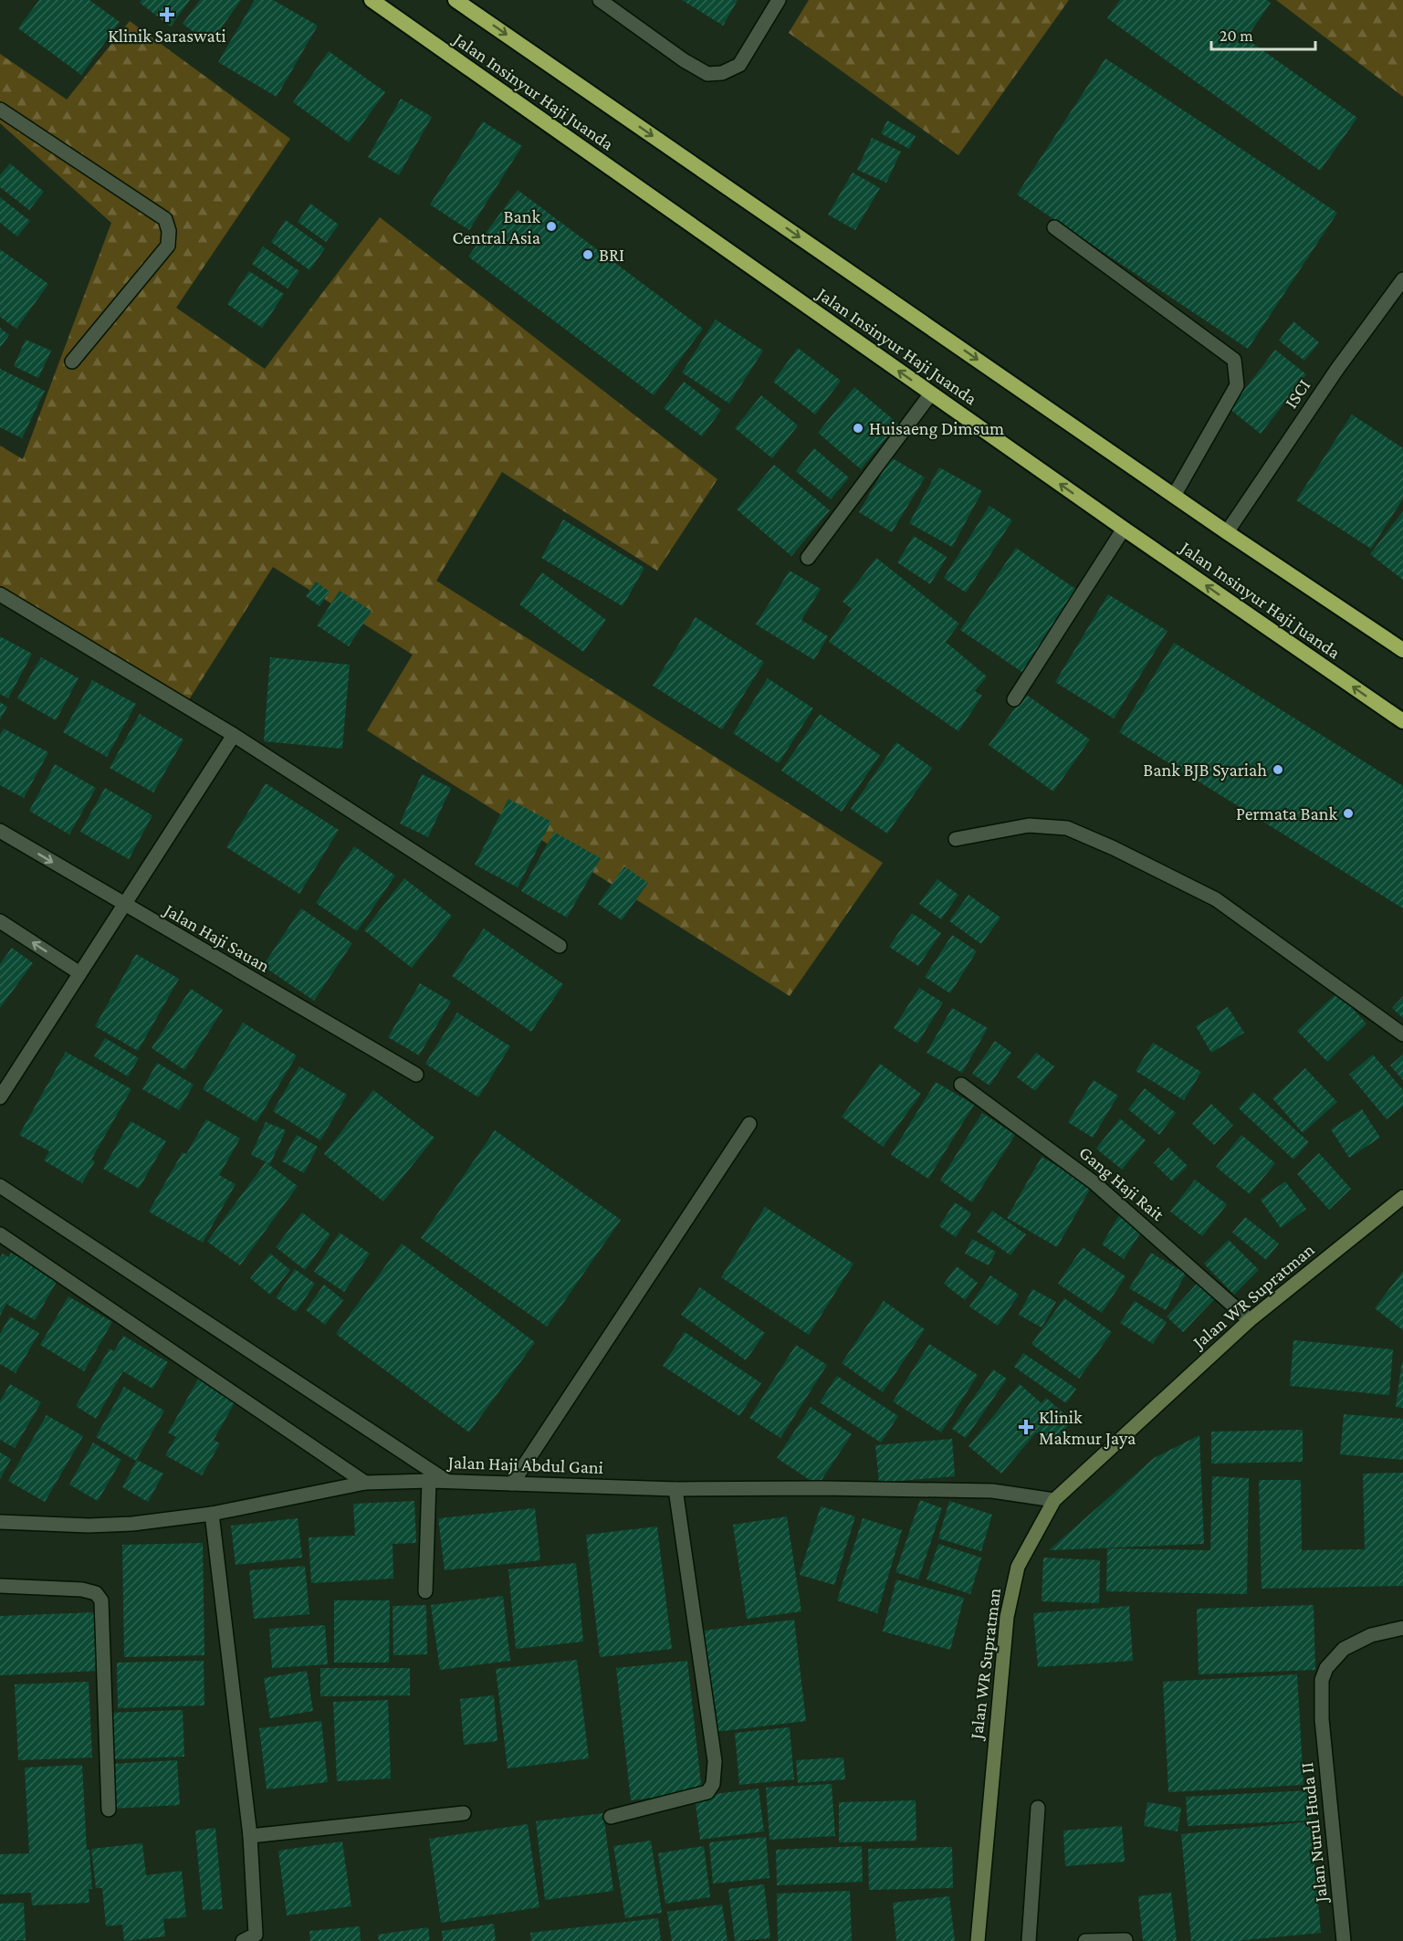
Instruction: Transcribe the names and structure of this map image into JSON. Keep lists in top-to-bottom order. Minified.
{"streets":{"highway":["Jalan Insinyur Haji Juanda"],"main road":["Jalan WR Supratman"],"street":["ISCI","Jalan Haji Sauan","Gang Haji Rait","Jalan Haji Abdul Gani","Jalan Nurul Huda II"]},"crossings":[["Jalan Insinyur Haji Juanda","ISCI"],["Gang Haji Rait","Jalan WR Supratman"],["Jalan WR Supratman","Jalan Haji Abdul Gani"]],"places":{"health":["Klinik Saraswati","Klinik Makmur Jaya"],"other":["Bank Central Asia","BRI","Huisaeng Dimsum","Bank BJB Syariah","Permata Bank"]},"scale_bar":"20 m"}
